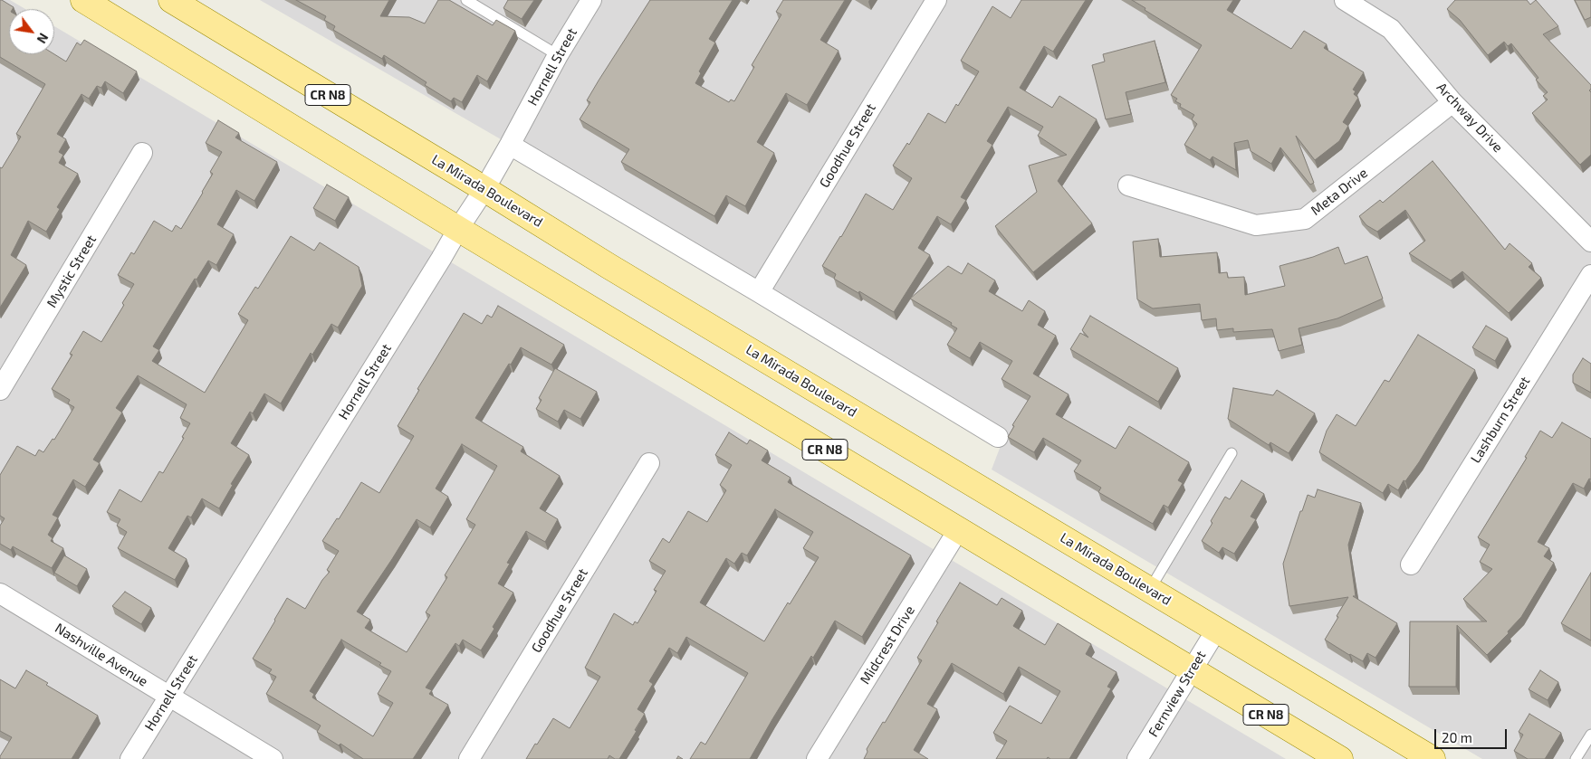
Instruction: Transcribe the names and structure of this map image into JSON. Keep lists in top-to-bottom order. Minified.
{"streets":{"main road":["CR N8","La Mirada Boulevard"],"street":["Hornell Street","Archway Drive","Goodhue Street","Meta Drive","Mystic Street","Lashburn Street","Midcrest Drive","Nashville Avenue","Fernview Street"]},"crossings":[["Hornell Street","CR N8"],["Hornell Street","La Mirada Boulevard"],["Hornell Street","Nashville Avenue"],["CR N8","Midcrest Drive"],["CR N8","Fernview Street"],["Archway Drive","Meta Drive"],["La Mirada Boulevard","Fernview Street"]],"scale_bar":"20 m","north":"bottom right"}
